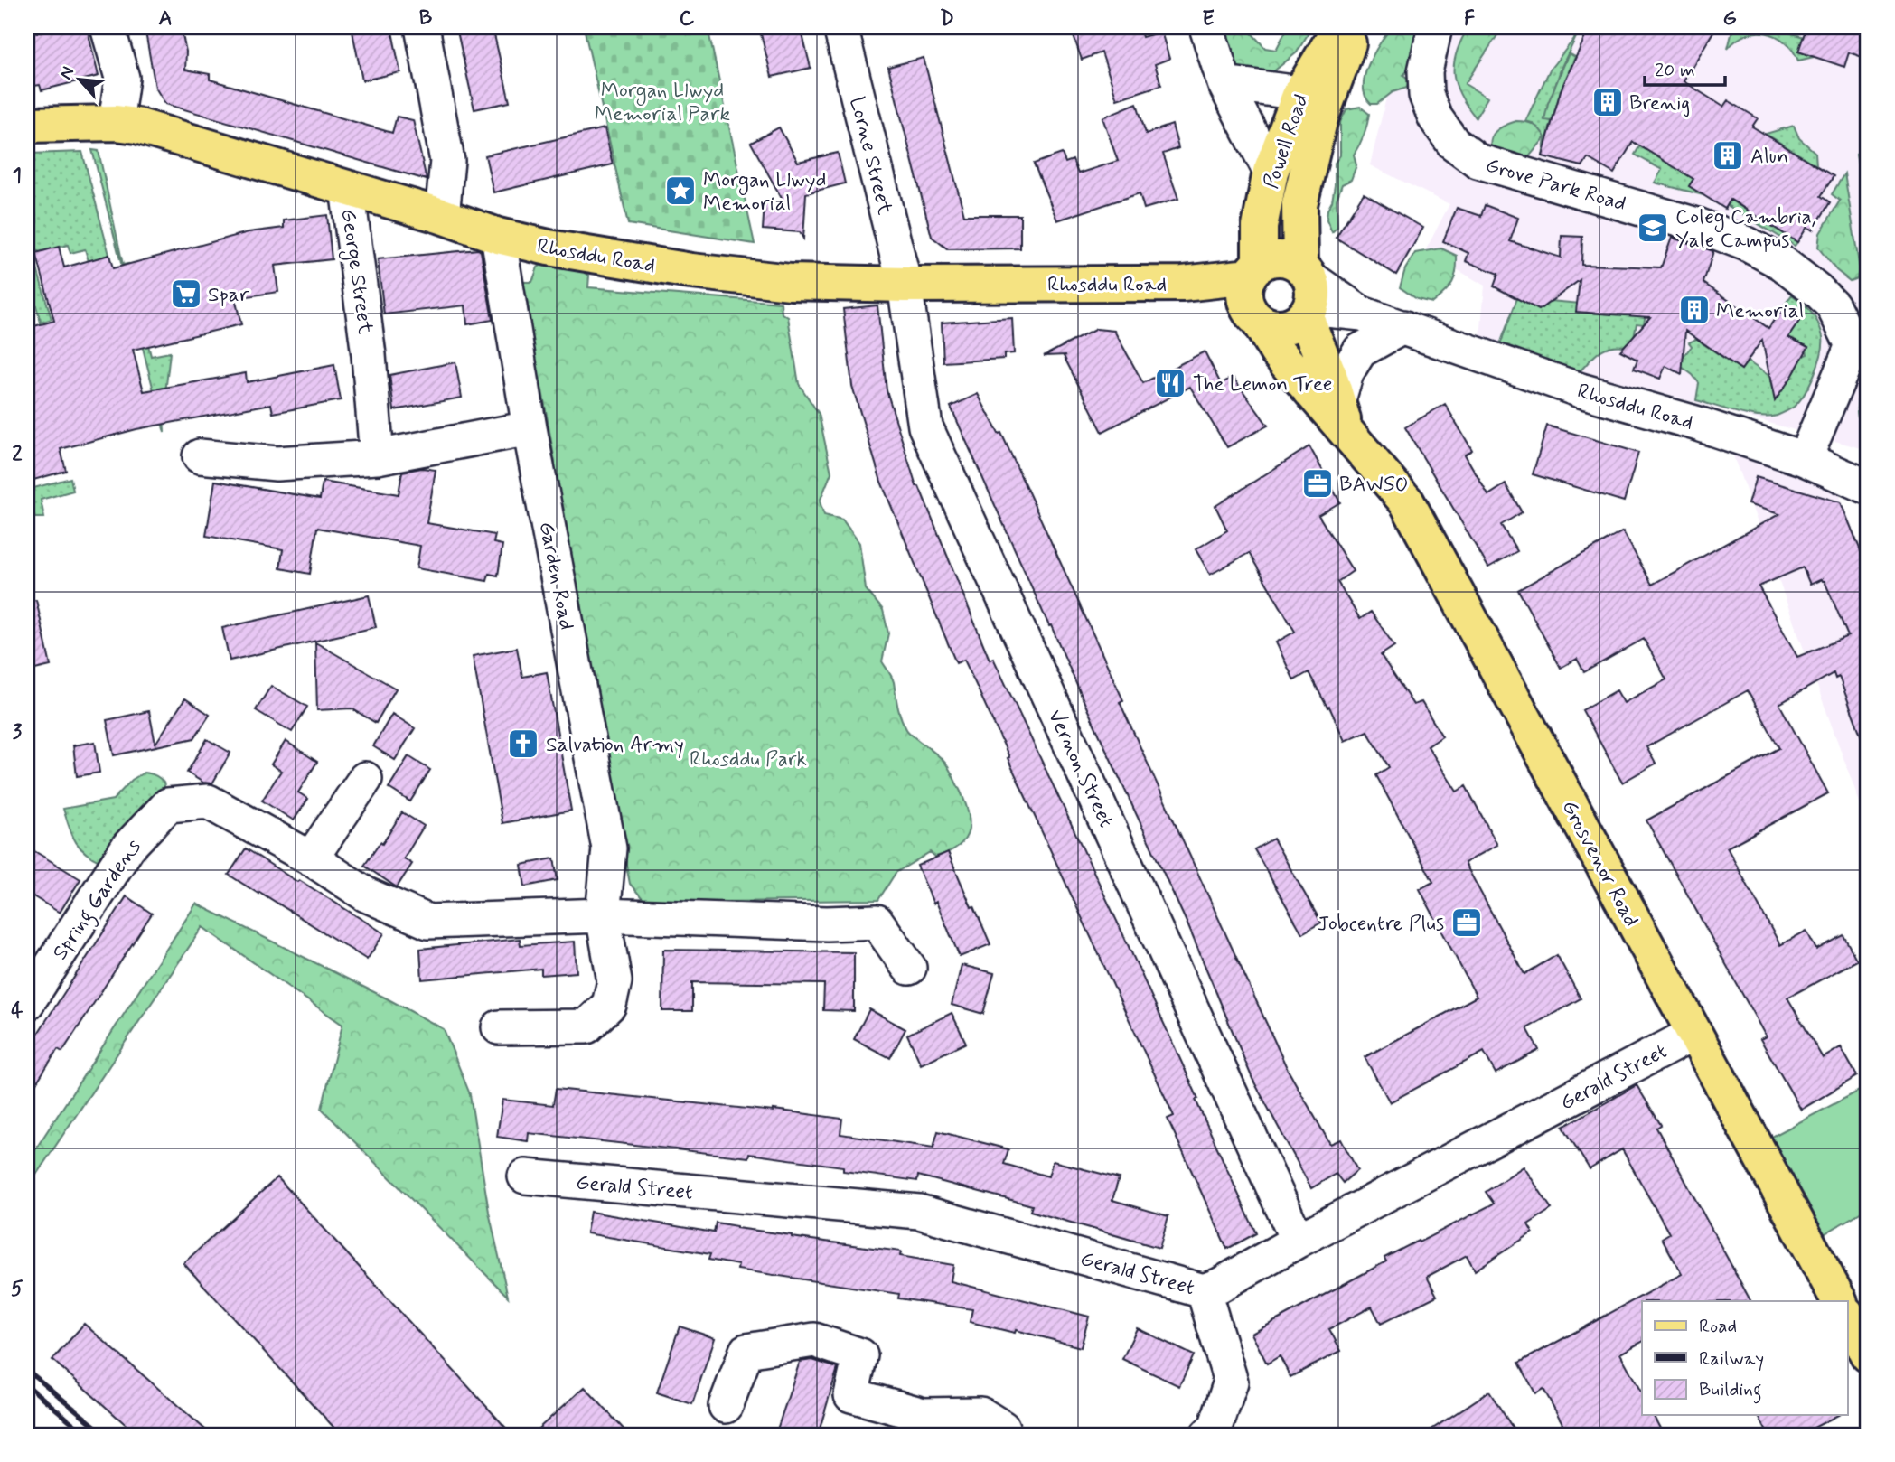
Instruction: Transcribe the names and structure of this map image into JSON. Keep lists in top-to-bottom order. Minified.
{"streets":{"main road":["Powell Road","Rhosddu Road","Grosvenor Road"],"street":["Lorne Street","Grove Park Road","George Street","Garden Road","Vernon Street","Spring Gardens","Gerald Street"]},"crossings":[["Powell Road","Rhosddu Road"],["Powell Road","Grosvenor Road"],["Lorne Street","Rhosddu Road"],["Lorne Street","Vernon Street"],["Grove Park Road","Rhosddu Road"],["Rhosddu Road","George Street"],["Rhosddu Road","Garden Road"],["Rhosddu Road","Vernon Street"],["Rhosddu Road","Grosvenor Road"],["Garden Road","Spring Gardens"],["Vernon Street","Gerald Street"],["Grosvenor Road","Gerald Street"]],"parks":["Morgan Llwyd Memorial Park","Rhosddu Park"],"places":{"building":["Brenig","Alun","Memorial"],"place":["Morgan Llwyd Memorial"],"school or university":["Coleg Cambria, Yale Campus"],"supermarket":["Spar"],"restaurant":["The Lemon Tree"],"office":["BAWSO","Jobcentre Plus"],"church":["Salvation Army"]},"legend":["Road","Railway","Building"],"scale_bar":"20 m","north":"top left","grid":{"columns":["A","B","C","D","E","F","G"],"rows":["1","2","3","4","5"]}}
